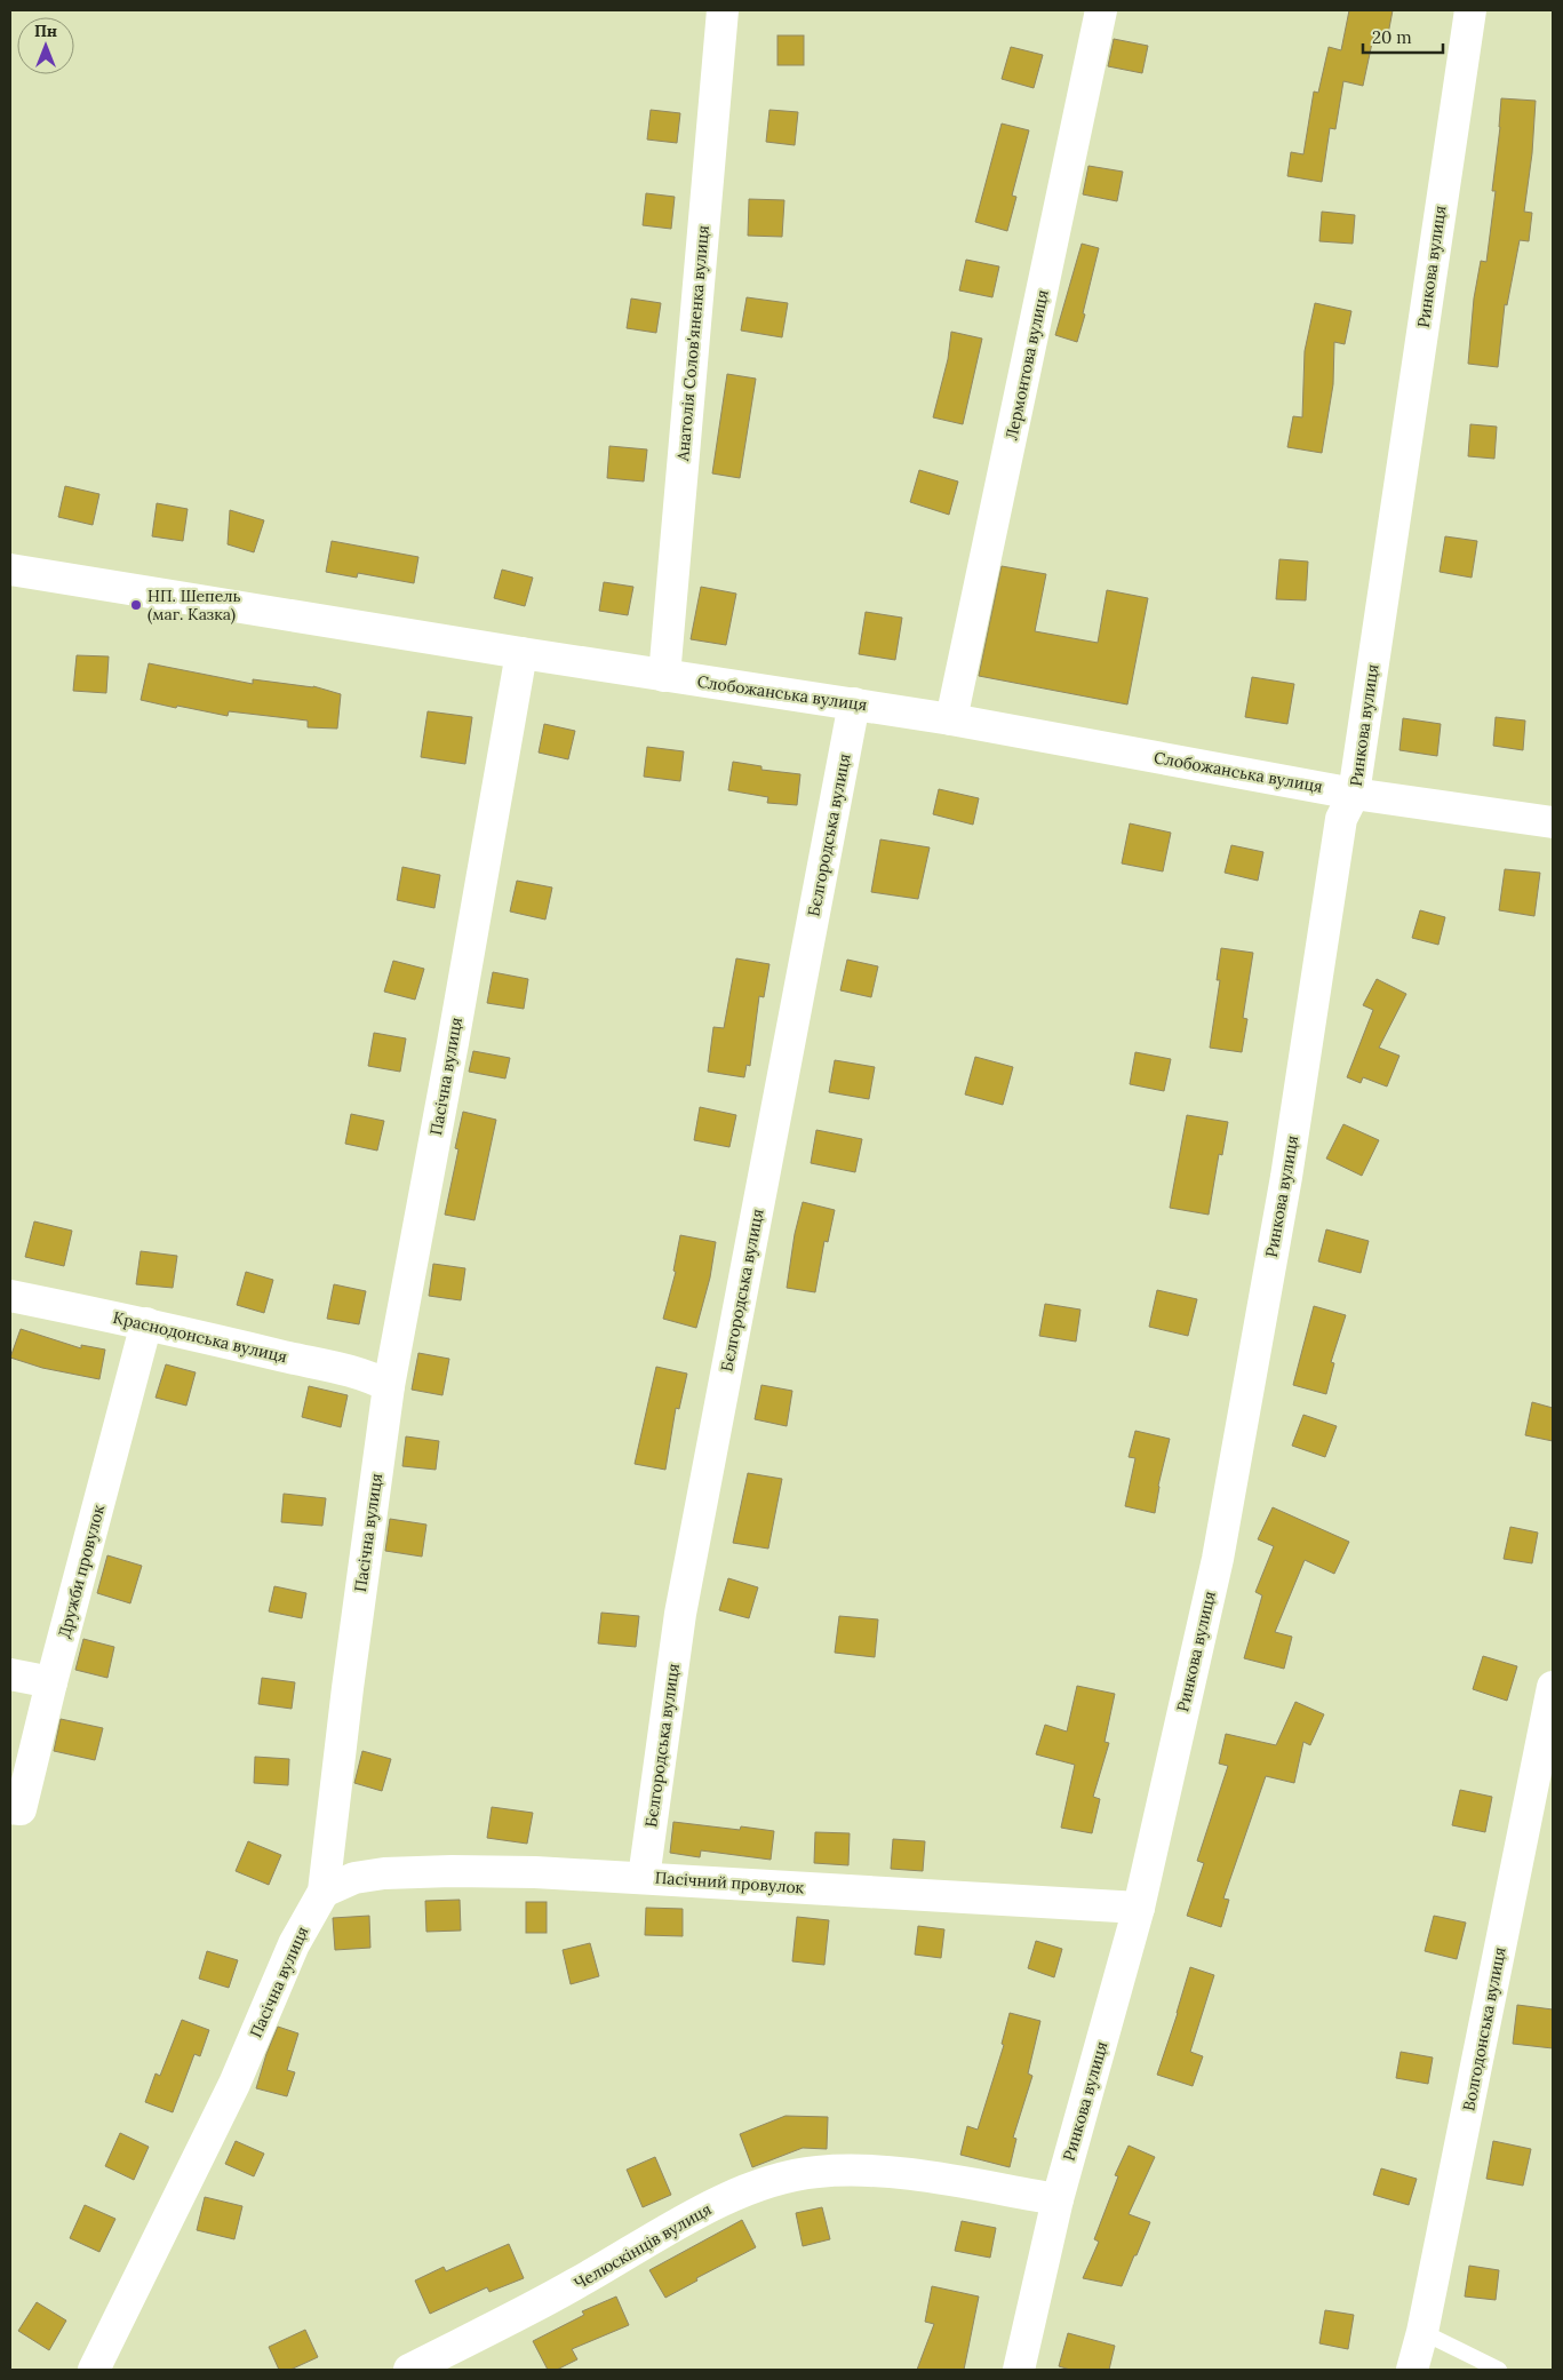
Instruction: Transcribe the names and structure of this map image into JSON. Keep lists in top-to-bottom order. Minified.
{"streets":{"street":["Ринкова вулиця","Анатолія Солов'яненка вулиця","Лермонтова вулиця","Слобожанська вулиця","Бєлгородська вулиця","Пасічна вулиця","Краснодонська вулиця","Дружби провулок","Пасічний провулок","Волгодонська вулиця","Челюскінців вулиця"]},"crossings":[["Ринкова вулиця","Слобожанська вулиця"],["Ринкова вулиця","Пасічний провулок"],["Ринкова вулиця","Челюскінців вулиця"],["Анатолія Солов'яненка вулиця","Слобожанська вулиця"],["Лермонтова вулиця","Слобожанська вулиця"],["Слобожанська вулиця","Бєлгородська вулиця"],["Слобожанська вулиця","Пасічна вулиця"],["Бєлгородська вулиця","Пасічний провулок"],["Пасічна вулиця","Краснодонська вулиця"],["Пасічна вулиця","Пасічний провулок"],["Краснодонська вулиця","Дружби провулок"]],"places":["НП. Шепель (маг. Казка)"],"scale_bar":"20 m","north":"top"}
